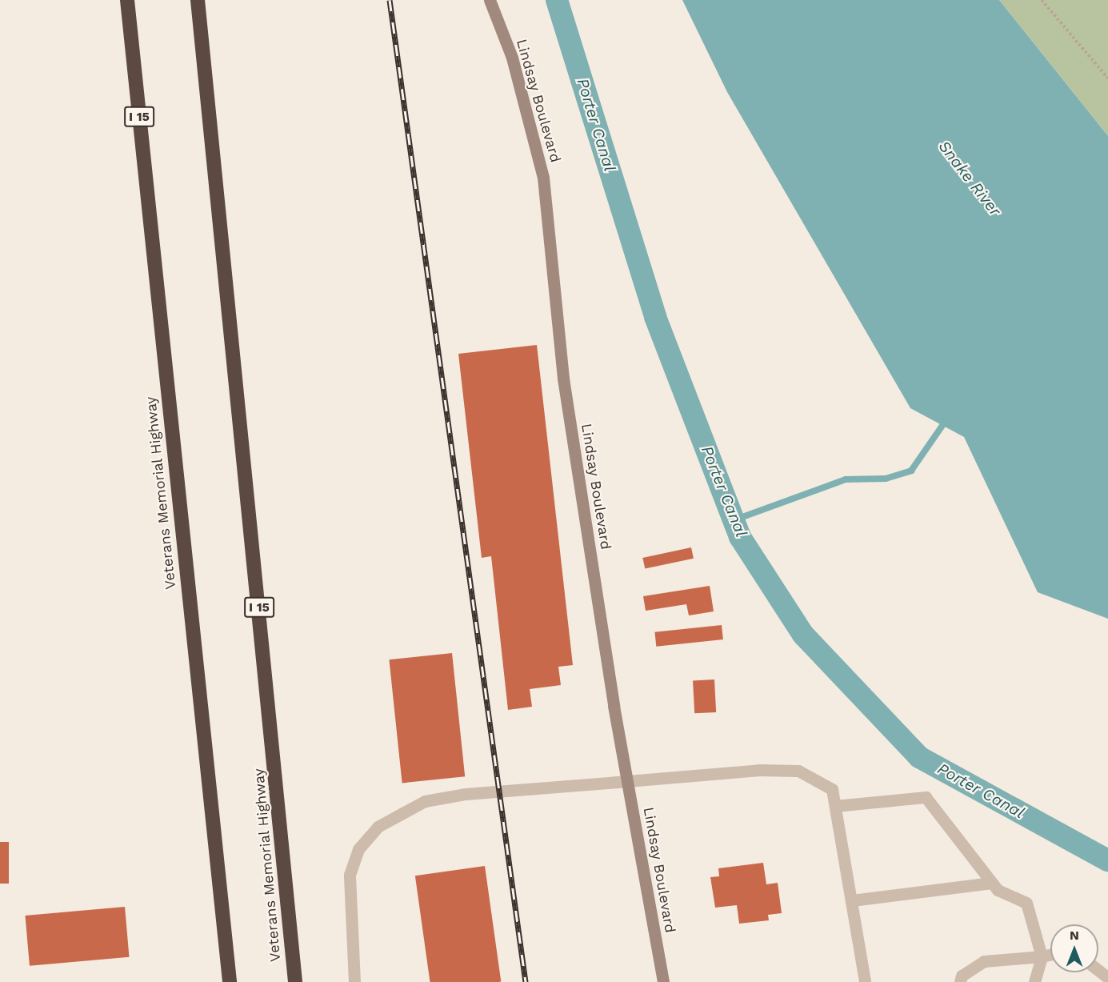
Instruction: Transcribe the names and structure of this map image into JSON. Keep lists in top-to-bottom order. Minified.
{"streets":{"highway":["I 15","Veterans Memorial Highway"],"street":["Lindsay Boulevard"]},"water":["Porter Canal","Snake River"],"north":"top"}
